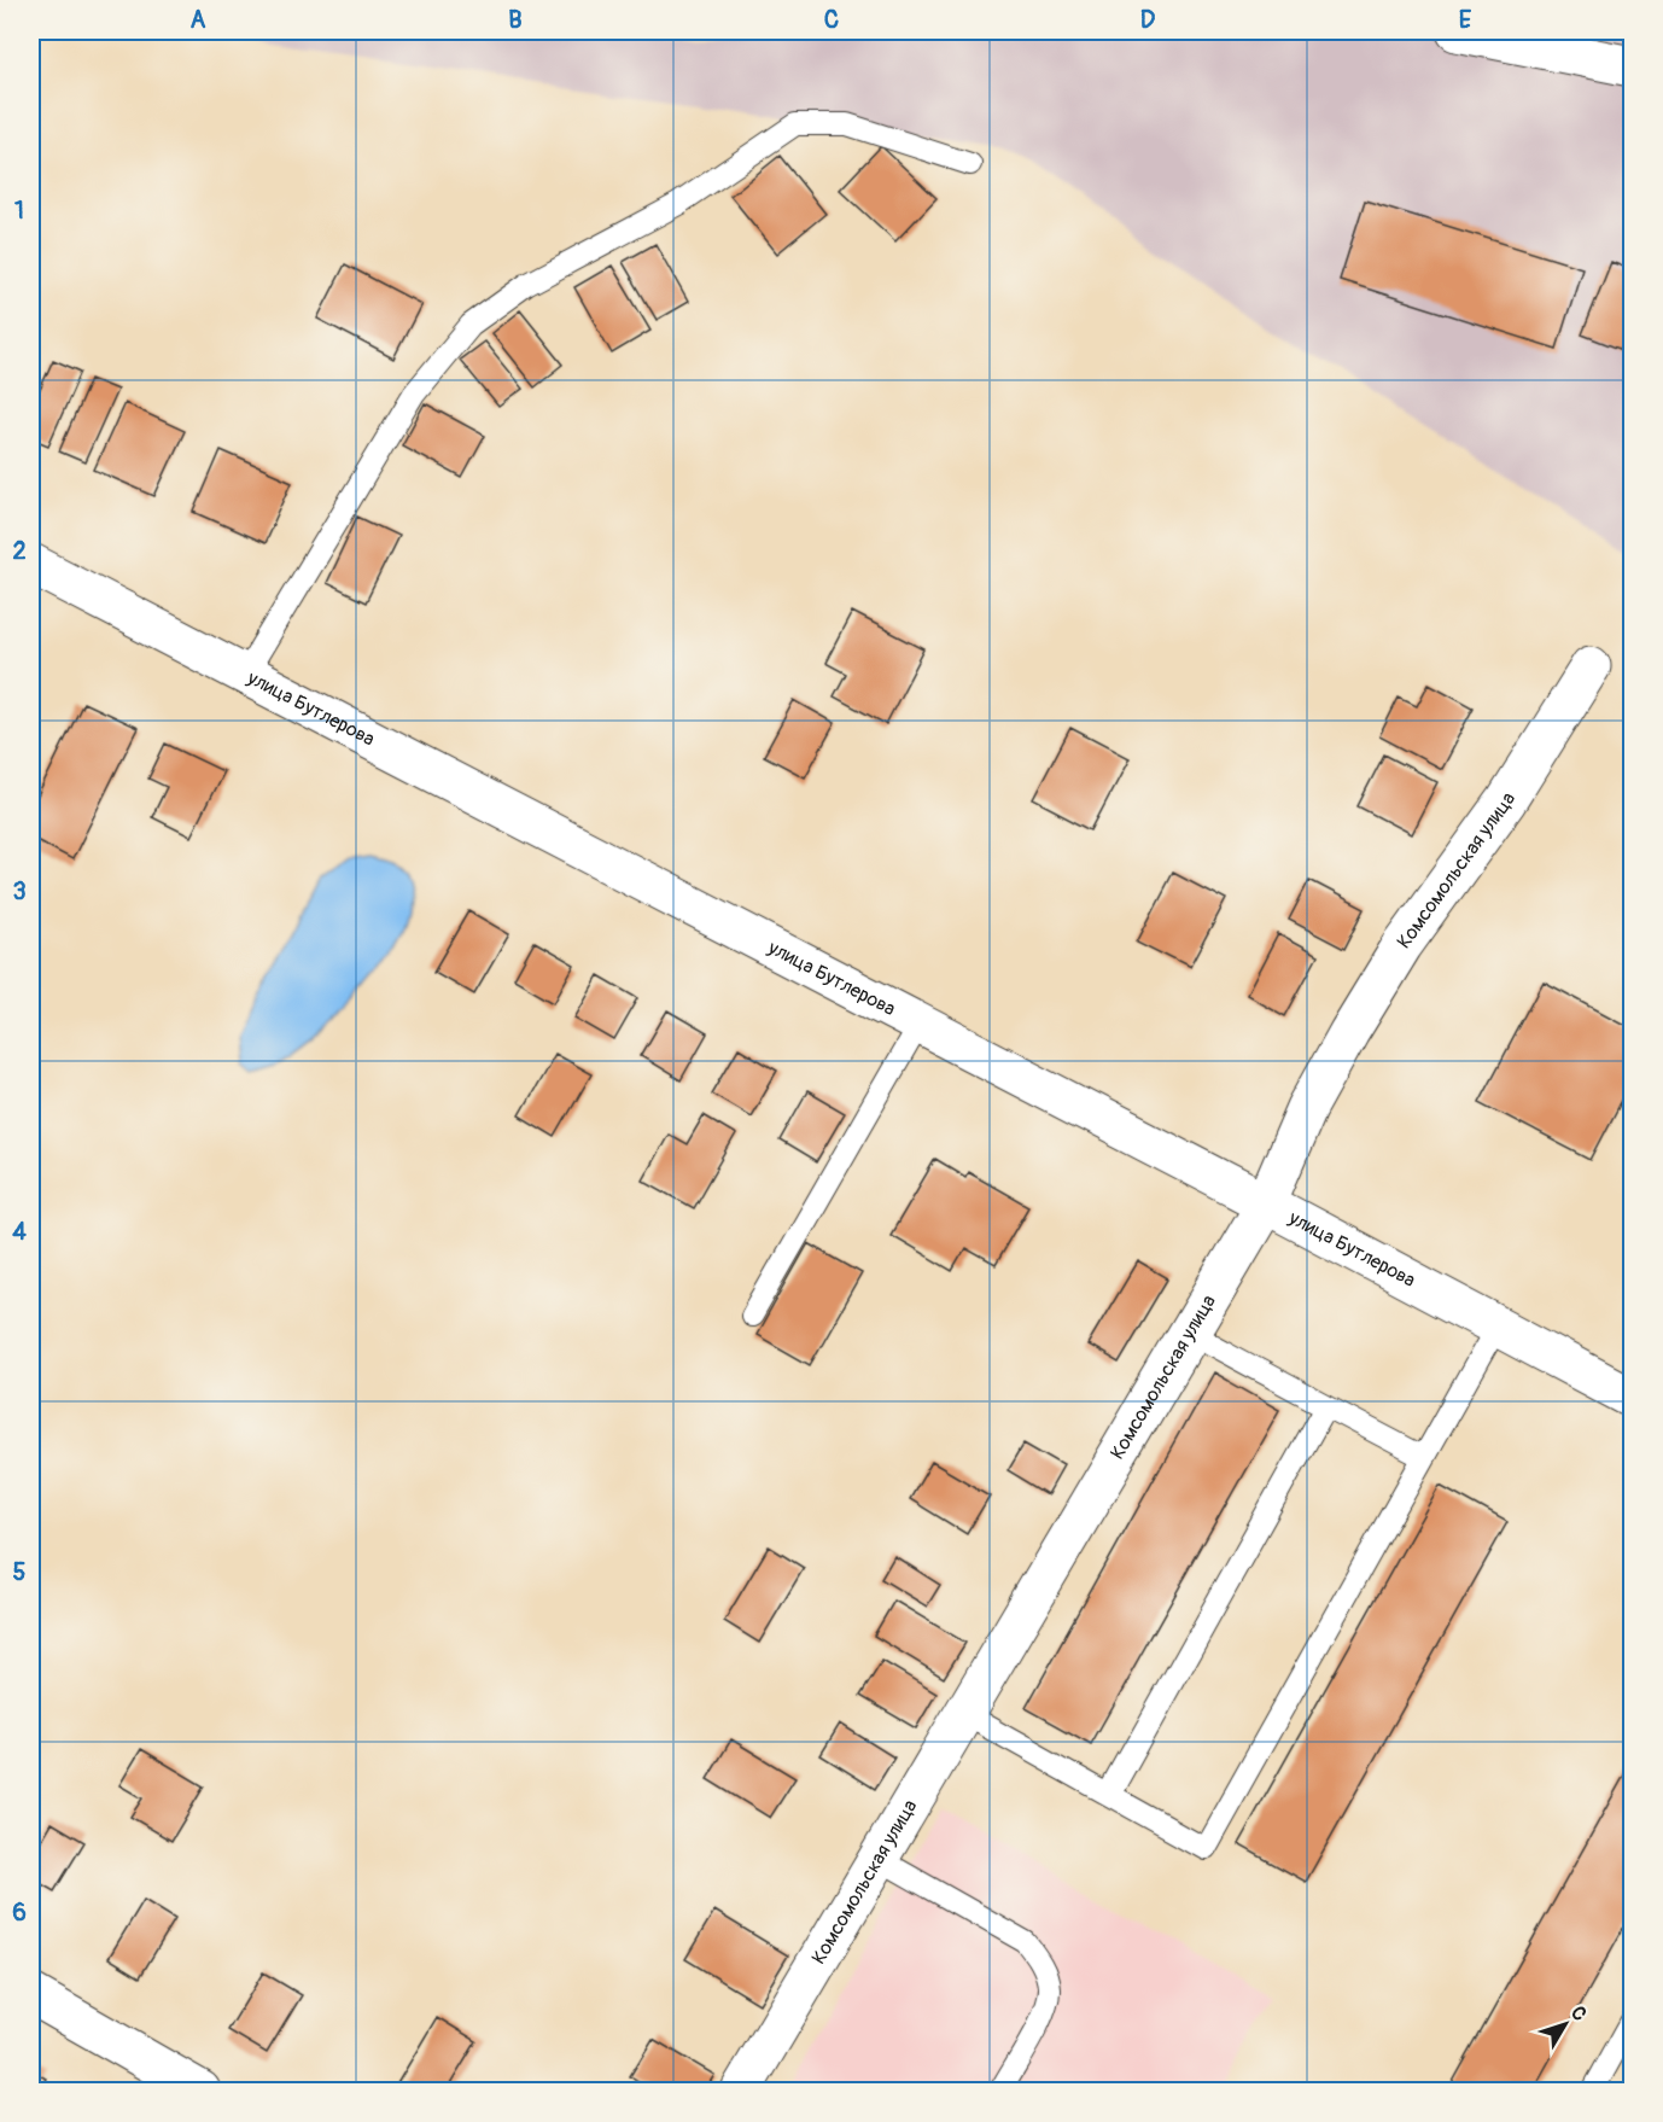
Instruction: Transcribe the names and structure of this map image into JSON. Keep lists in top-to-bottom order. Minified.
{"streets":{"street":["улица Бутлерова","Комсомольская улица"]},"crossings":[["улица Бутлерова","Комсомольская улица"]],"north":"top right","grid":{"columns":["A","B","C","D","E"],"rows":["1","2","3","4","5","6"]}}
